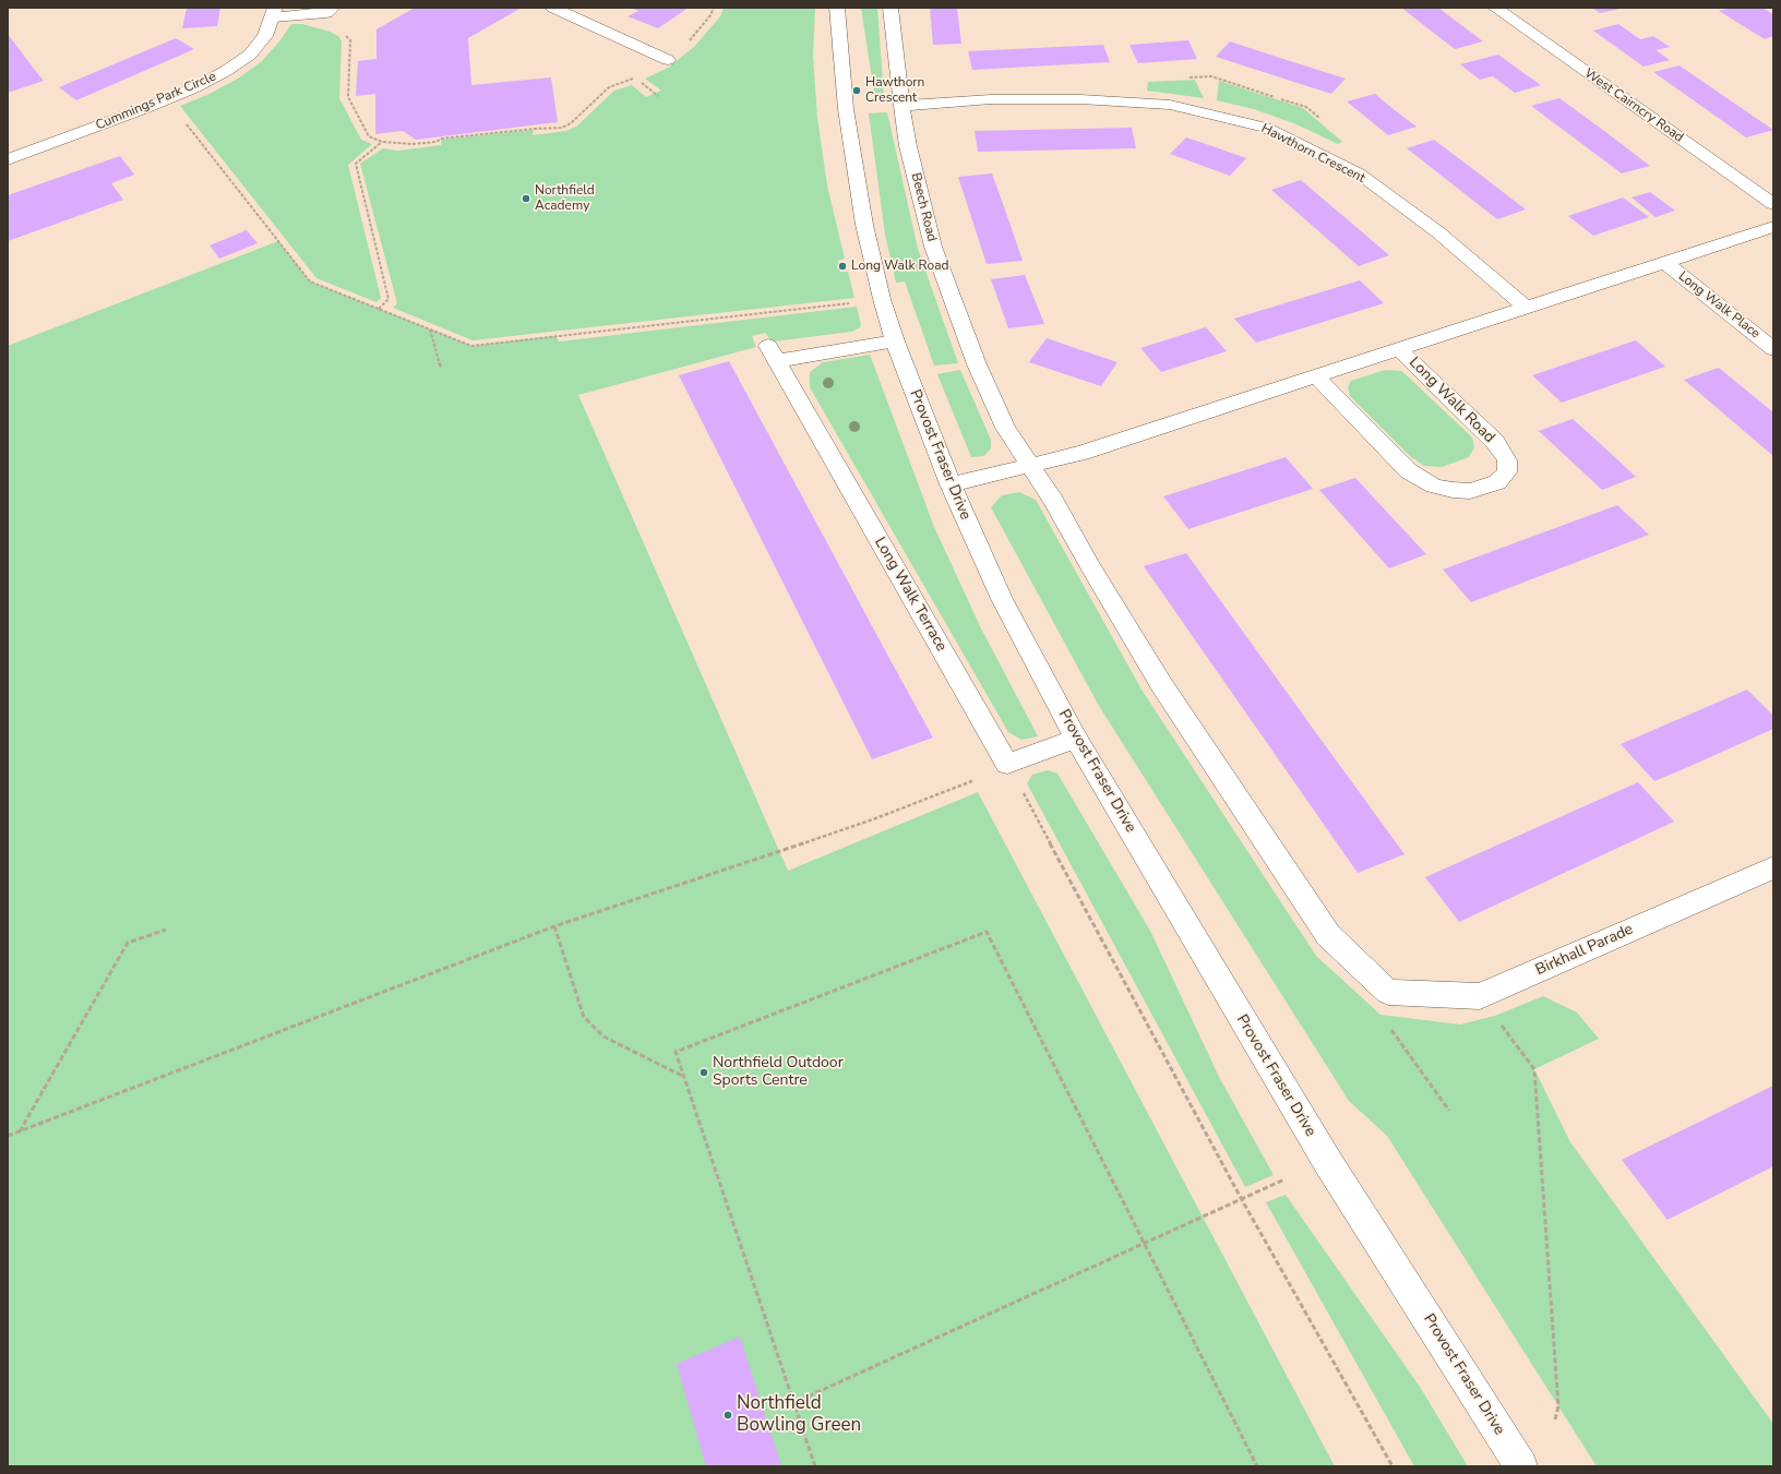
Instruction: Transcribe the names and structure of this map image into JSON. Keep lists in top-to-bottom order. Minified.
{"streets":{"street":["Cummings Park Circle","West Cairncry Road","Hawthorn Crescent","Beech Road","Long Walk Place","Long Walk Road","Provost Fraser Drive","Long Walk Terrace","Birkhall Parade"]},"crossings":[["Hawthorn Crescent","Beech Road"],["Hawthorn Crescent","Long Walk Road"],["Beech Road","Long Walk Road"],["Beech Road","Birkhall Parade"],["Long Walk Place","Long Walk Road"],["Long Walk Road","Provost Fraser Drive"],["Long Walk Road","Birkhall Parade"],["Provost Fraser Drive","Long Walk Terrace"]],"places":["Hawthorn Crescent","Northfield Academy","Long Walk Road","Northfield Outdoor Sports Centre","Northfield Bowling Green"]}
